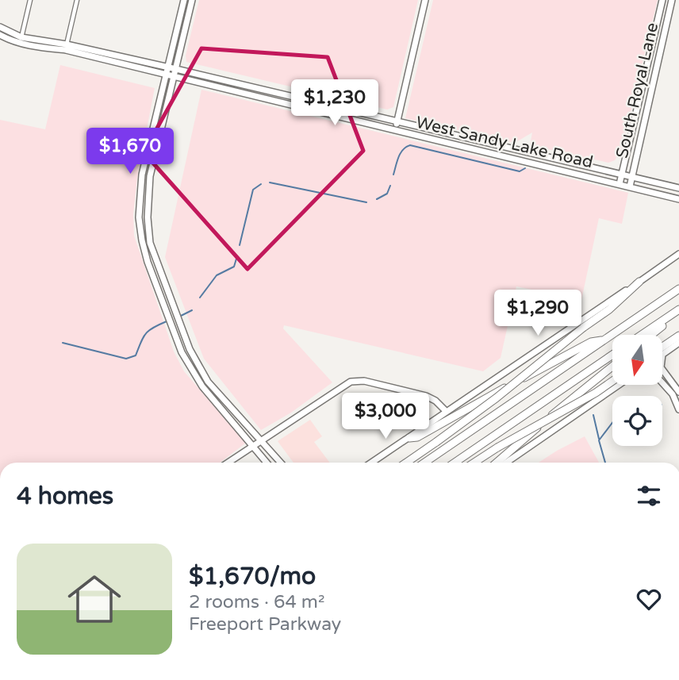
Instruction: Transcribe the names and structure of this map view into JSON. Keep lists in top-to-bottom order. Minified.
{"streets":{"main road":["South Royal Lane","West Sandy Lake Road"]},"crossings":[["South Royal Lane","West Sandy Lake Road"]],"north":"bottom","page":{"price":["$1,230","$1,670","$1,290","$3,000"],"heading":"4 homes","list":[{"name":"$1,670/mo","note":"2 rooms · 64 m² · Freeport Parkway"}]}}
